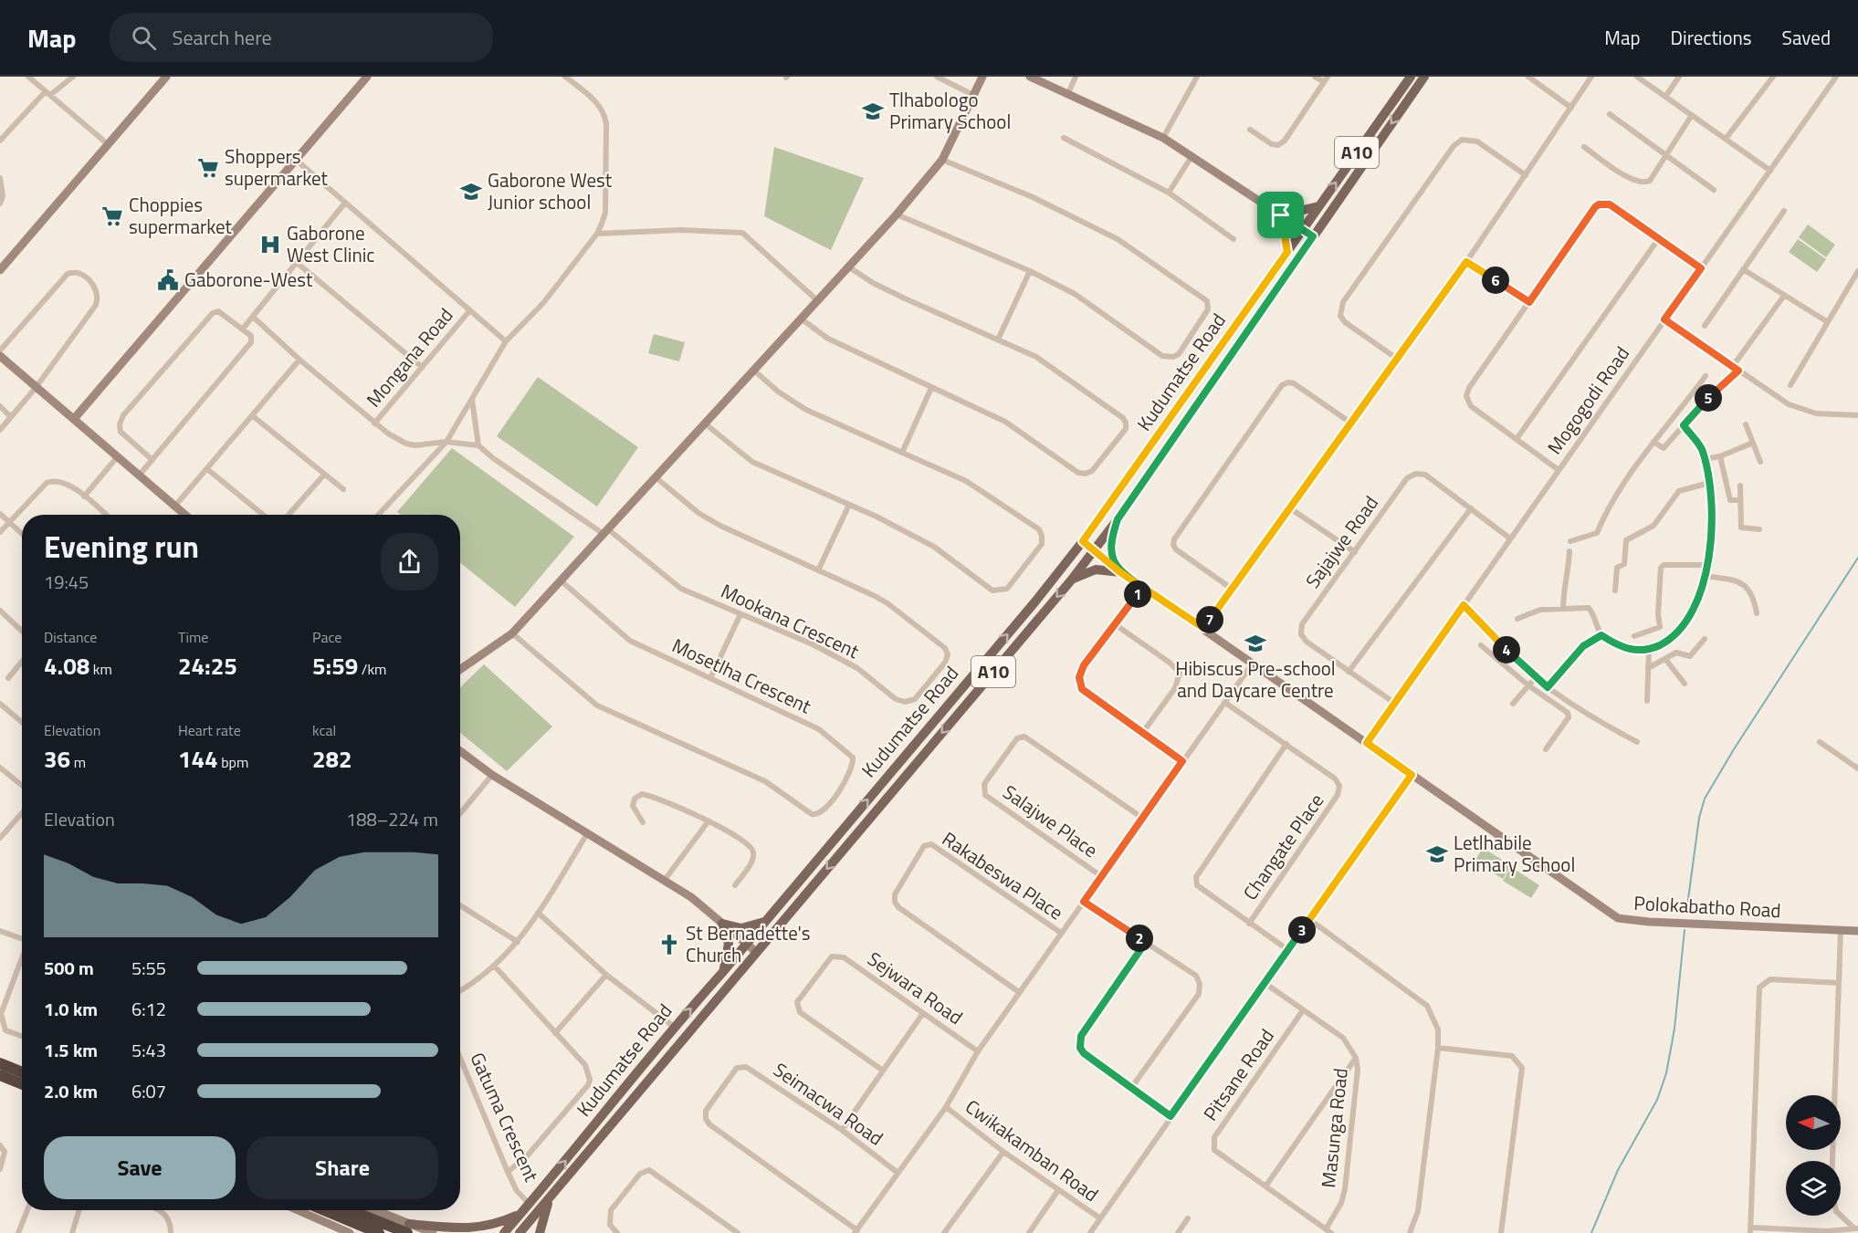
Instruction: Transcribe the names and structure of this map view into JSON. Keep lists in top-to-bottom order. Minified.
{"streets":{"main road":["A10","Kudumatse Road"],"street":["Mongana Road","Mogogodi Road","Sajajwe Road","Mookana Crescent","Mosetlha Crescent","Salajwe Place","Changate Place","Rakabeswa Place","Polokabatho Road","Sejwara Road","Pitsane Road","Seimacwa Road","Gatuma Crescent","Masunga Road","Cwikakamban Road"]},"crossings":[["Kudumatse Road","Polokabatho Road"],["Kudumatse Road","Gatuma Crescent"],["Mogogodi Road","Sajajwe Road"],["Mogogodi Road","Polokabatho Road"],["Pitsane Road","Masunga Road"]],"places":{"school or university":["Tlhabologo Primary School","Gaborone West Junior school","Hibiscus Pre-school and Daycare Centre","Letlhabile Primary School"],"supermarket":["Shoppers supermarket","Choppies supermarket"],"hospital":["Gaborone West Clinic"],"public building":["Gaborone-West"],"church":["St Bernadette's Church"]},"north":"left","page":{"header":"Map","search":"Search here","nav":["Map","Directions","Saved"],"pins":["6","5","1","7","4","3","2"],"heading":["Evening run","19:45"],"stats":[["Distance","4.08 km"],["Time","24:25"],["Pace","5:59 /km"],["Elevation","36 m"],["Heart rate","144 bpm"],["kcal","282"]],"chart":["Elevation","188–224 m"],"list":[{"name":"500 m","note":"5:55"},{"name":"1.0 km","note":"6:12"},{"name":"1.5 km","note":"5:43"},{"name":"2.0 km","note":"6:07"}],"buttons":["Save","Share"]}}
